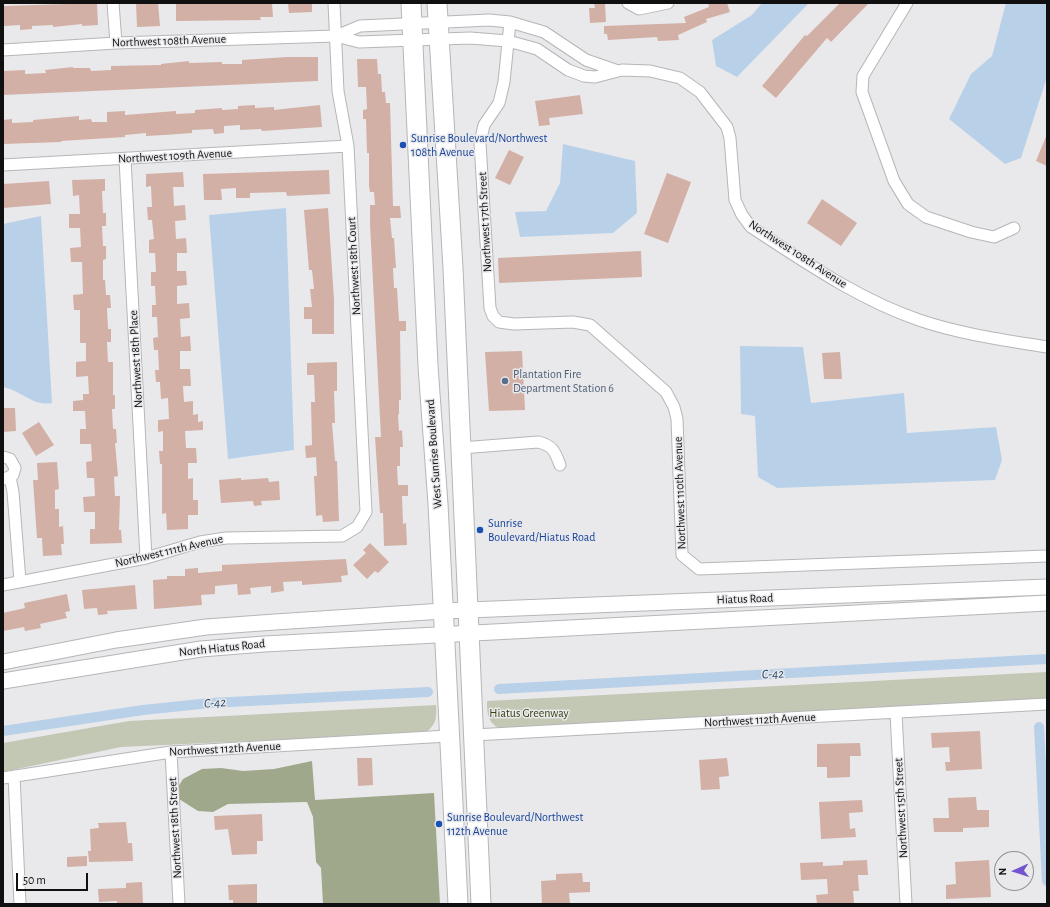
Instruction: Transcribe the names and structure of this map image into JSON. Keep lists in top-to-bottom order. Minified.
{"streets":{"highway":["West Sunrise Boulevard"],"main road":["Hiatus Road","North Hiatus Road"],"street":["Northwest 108th Avenue","Northwest 109th Avenue","Northwest 17th Street","Northwest 18th Court","Northwest 18th Place","Northwest 110th Avenue","Northwest 111th Avenue","Northwest 112th Avenue","Northwest 15th Street","Northwest 18th Street"]},"crossings":[["Northwest 108th Avenue","Northwest 17th Street"],["Northwest 108th Avenue","Northwest 18th Court"],["Northwest 108th Avenue","West Sunrise Boulevard"],["Northwest 109th Avenue","Northwest 18th Court"],["Northwest 109th Avenue","Northwest 18th Place"],["Northwest 17th Street","Northwest 110th Avenue"],["Northwest 18th Court","Northwest 111th Avenue"],["Northwest 18th Place","Northwest 111th Avenue"],["West Sunrise Boulevard","Hiatus Road"],["West Sunrise Boulevard","North Hiatus Road"],["West Sunrise Boulevard","Northwest 112th Avenue"],["Hiatus Road","North Hiatus Road"],["Northwest 112th Avenue","Northwest 15th Street"],["Northwest 112th Avenue","Northwest 18th Street"]],"water":["C-42"],"parks":["Hiatus Greenway"],"places":["Sunrise Boulevard/Northwest 108th Avenue","Plantation Fire Department Station 6","Sunrise Boulevard/Hiatus Road","Sunrise Boulevard/Northwest 112th Avenue"],"scale_bar":"50 m","north":"left"}
